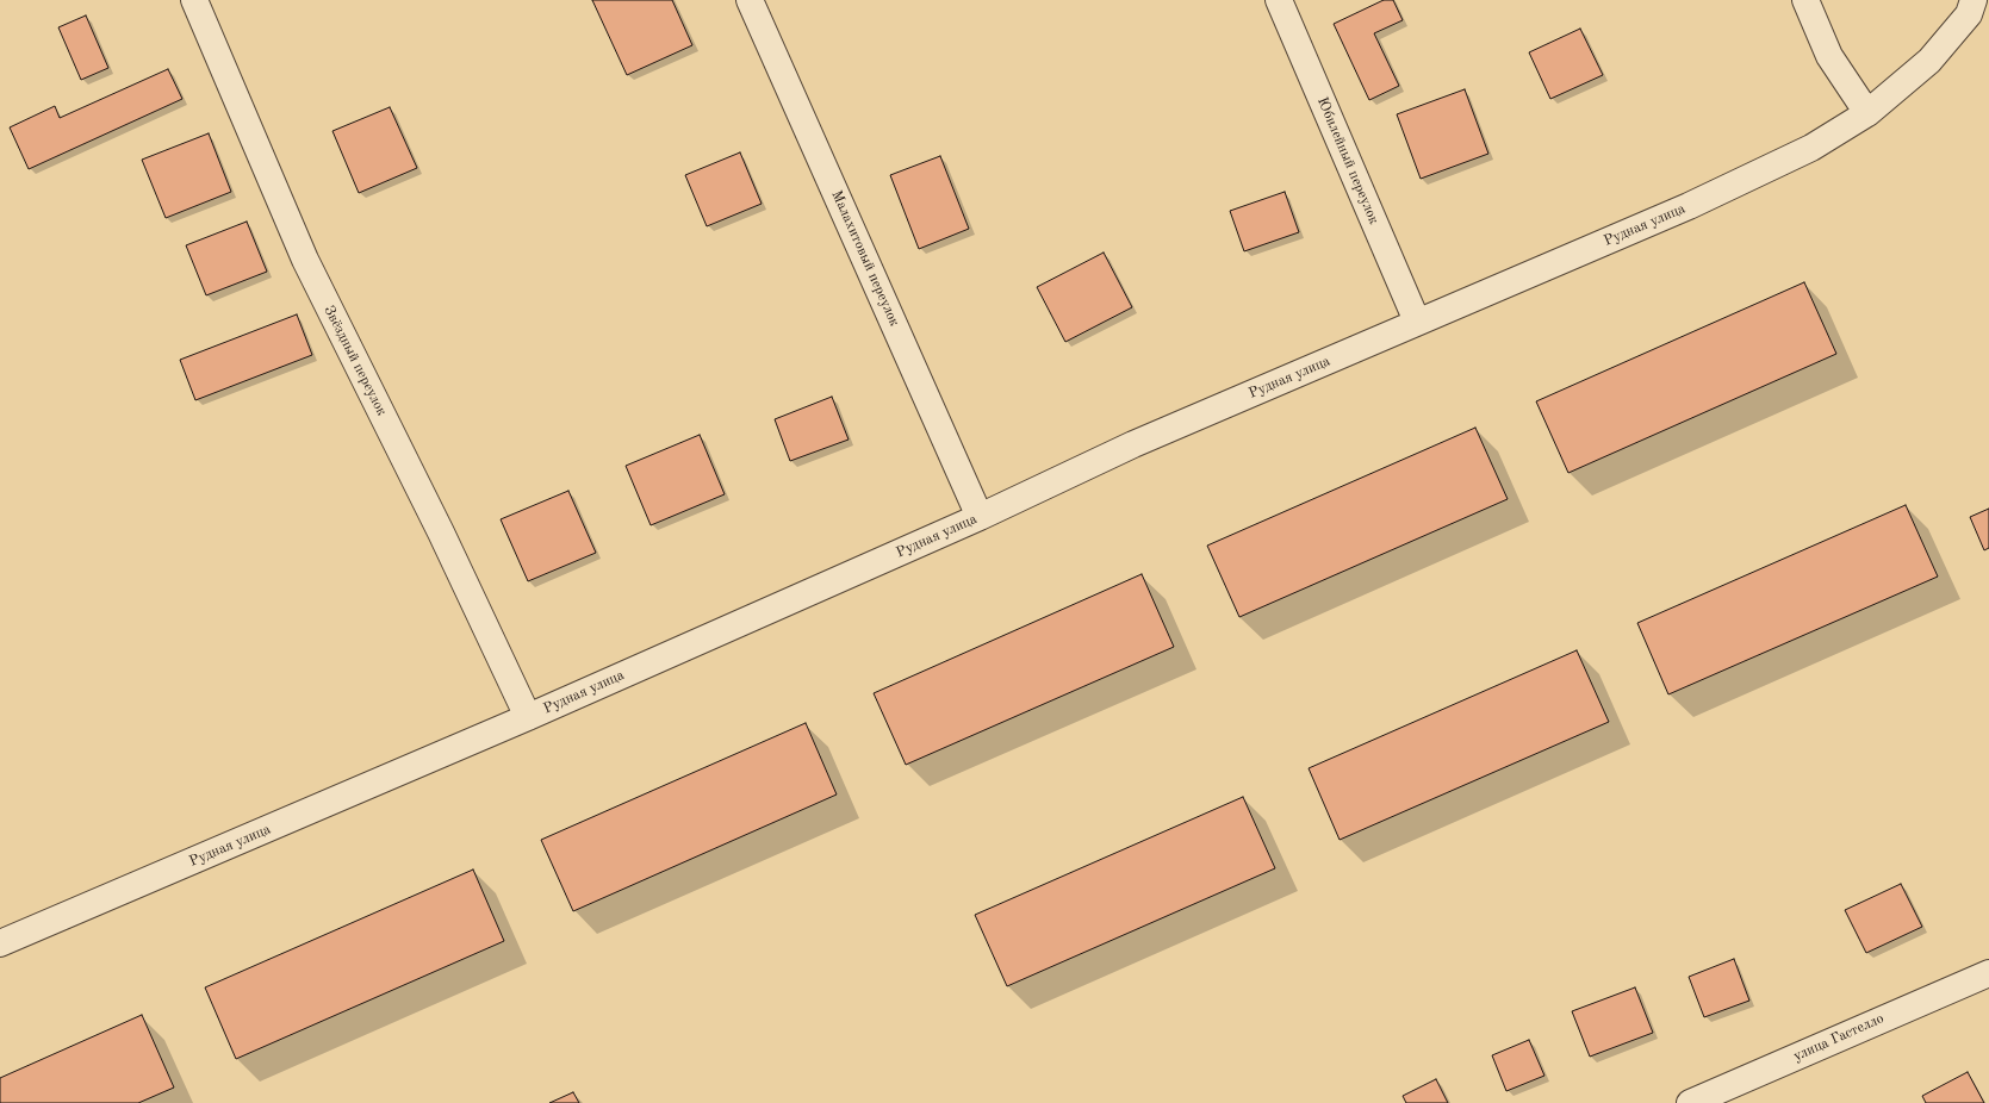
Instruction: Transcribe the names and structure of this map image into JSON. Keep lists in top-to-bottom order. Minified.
{"streets":{"street":["Юбилейный переулок","Рудная улица","Малахитовый переулок","Звёздный переулок","улица Гастелло"]},"crossings":[["Юбилейный переулок","Рудная улица"],["Рудная улица","Малахитовый переулок"],["Рудная улица","Звёздный переулок"]]}
